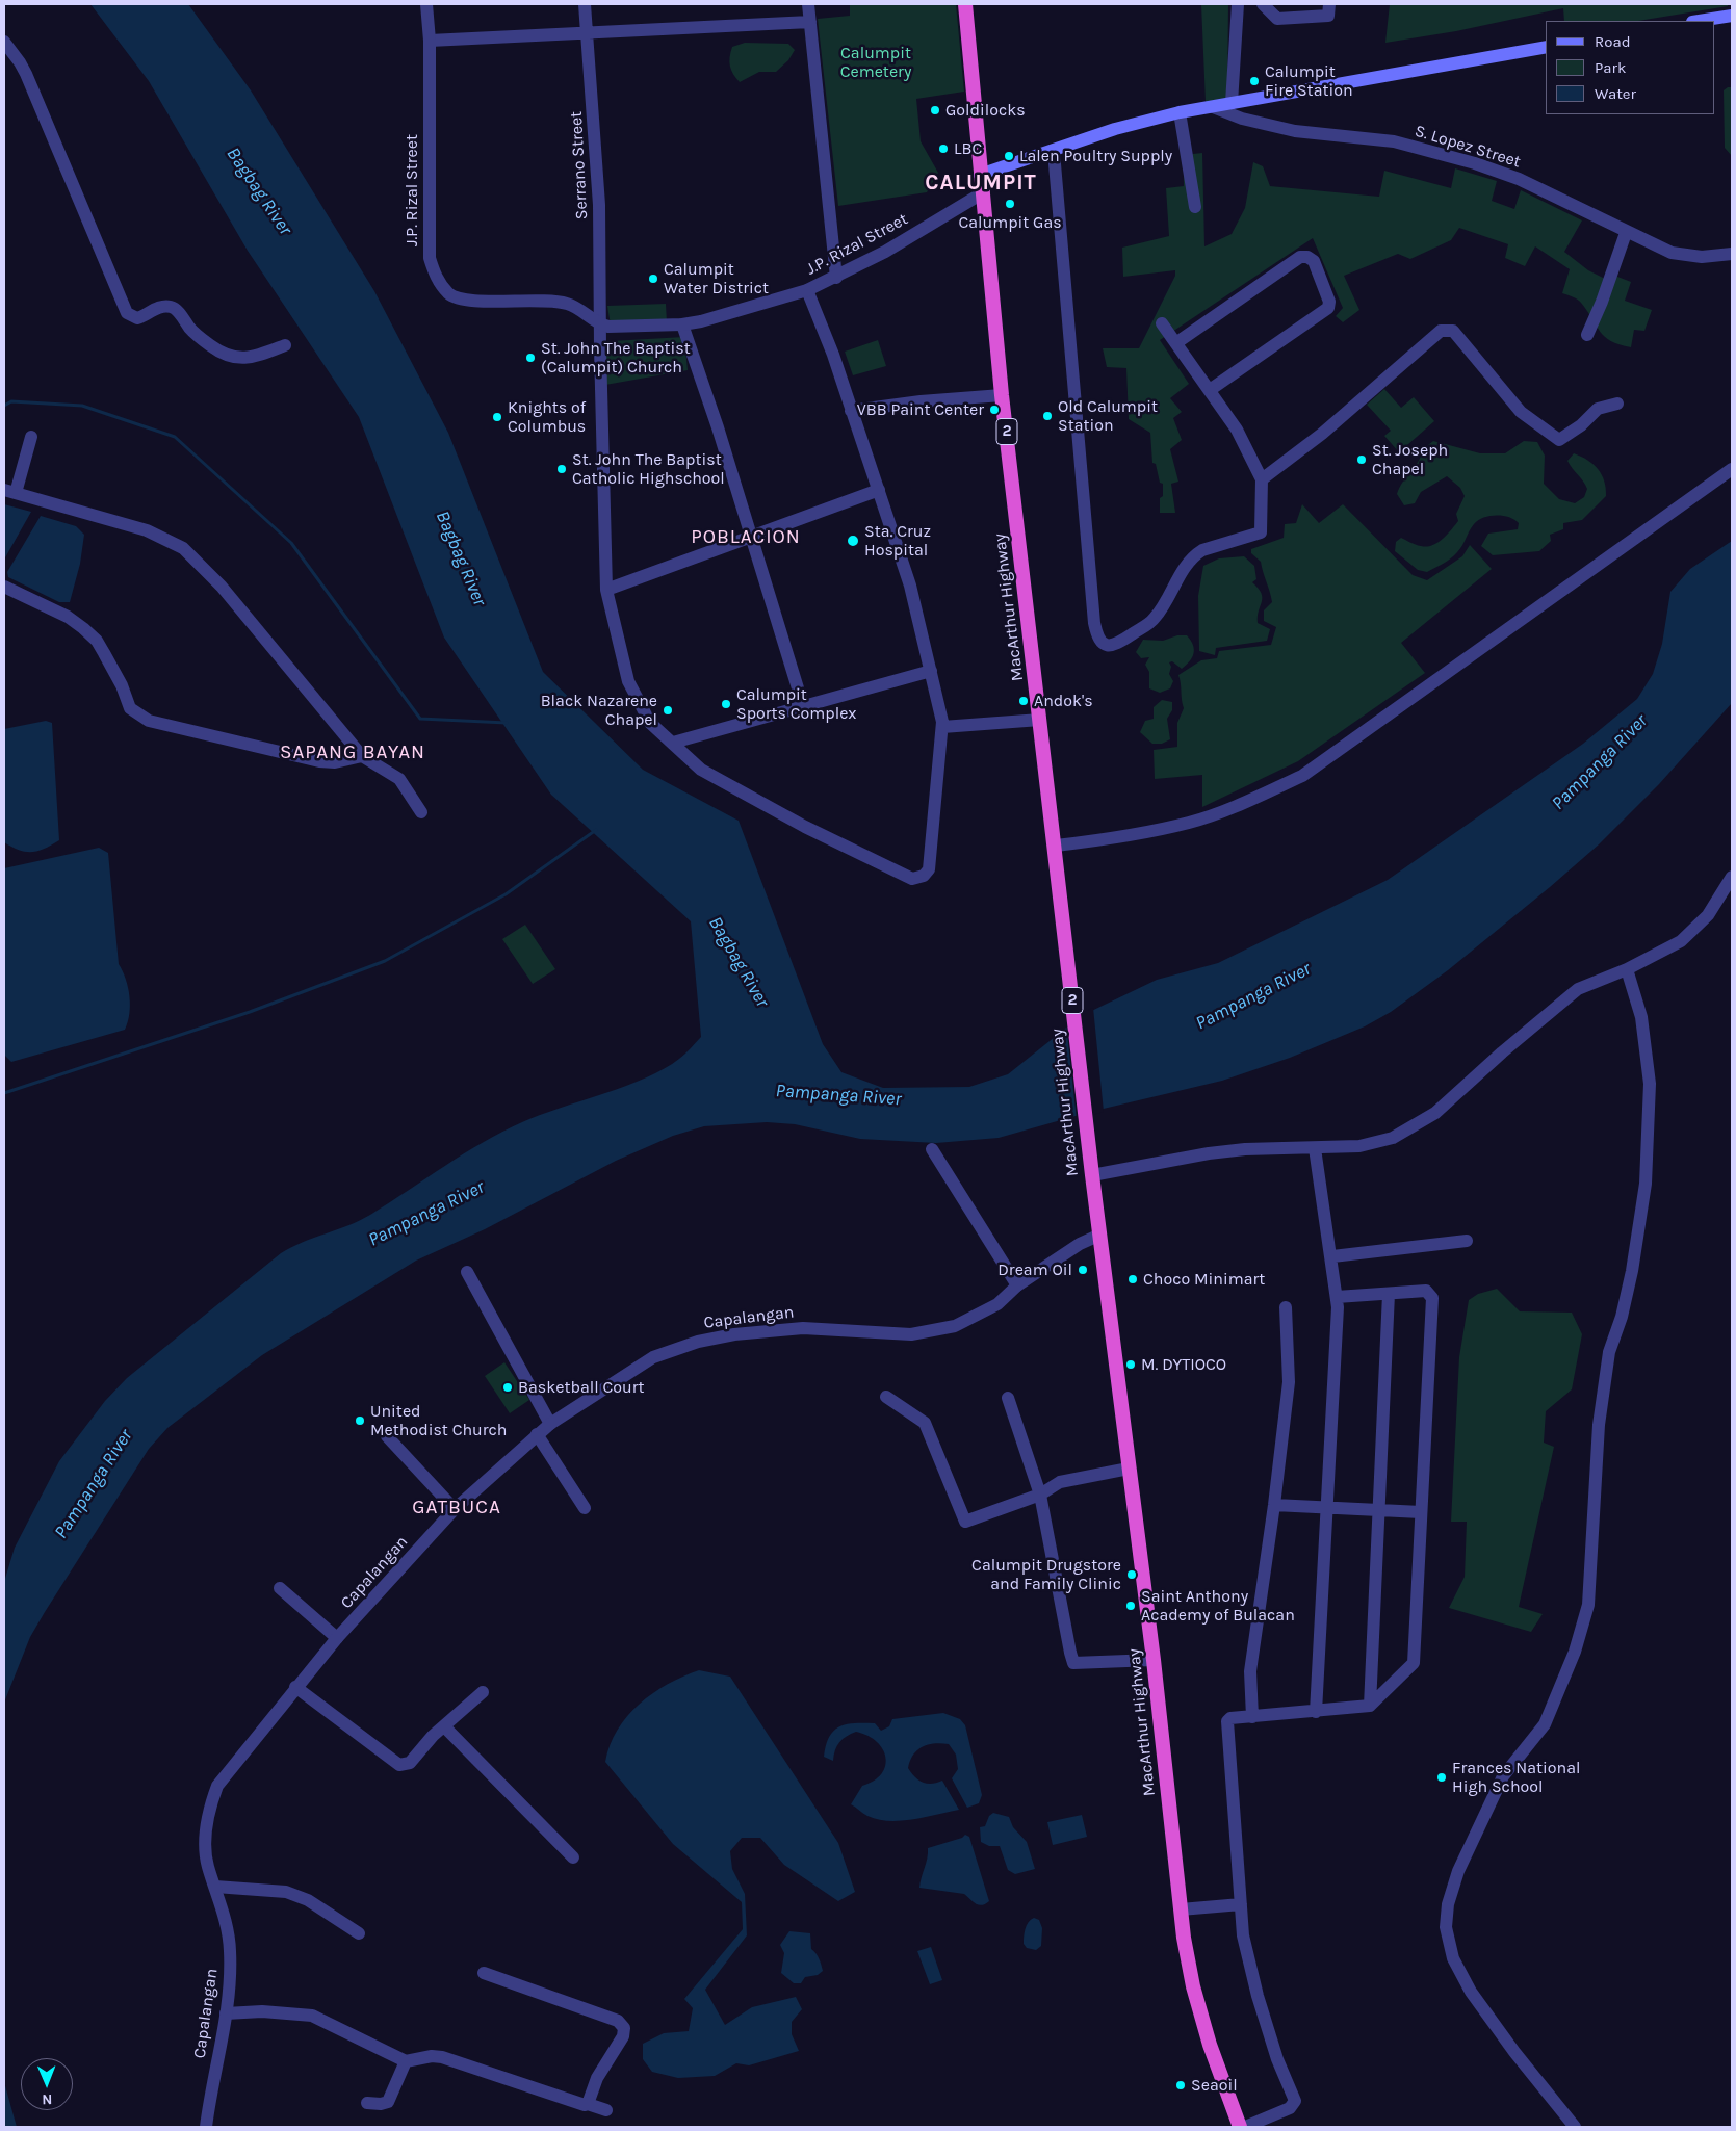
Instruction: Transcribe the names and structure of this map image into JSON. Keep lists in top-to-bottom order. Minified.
{"streets":{"highway":["2","MacArthur Highway"],"street":["S. Lopez Street","Serrano Street","J.P. Rizal Street","Capalangan"]},"crossings":[["Serrano Street","J.P. Rizal Street"],["J.P. Rizal Street","MacArthur Highway"],["MacArthur Highway","Capalangan"]],"districts":["CALUMPIT","POBLACION","SAPANG BAYAN","GATBUCA"],"water":["Bagbag River","Pampanga River"],"parks":["Calumpit Cemetery"],"places":["Calumpit Fire Station","Goldilocks","LBC","Lalen Poultry Supply","Calumpit Gas","Calumpit Water District","St. John The Baptist (Calumpit) Church","VBB Paint Center","Old Calumpit Station","Knights of Columbus","St. Joseph Chapel","St. John The Baptist Catholic Highschool","Sta. Cruz Hospital","Andok's","Calumpit Sports Complex","Black Nazarene Chapel","Dream Oil","Choco Minimart","M. DYTIOCO","Basketball Court","United Methodist Church","Calumpit Drugstore and Family Clinic","Saint Anthony Academy of Bulacan","Frances National High School","Seaoil"],"legend":["Road","Park","Water"],"north":"bottom"}
